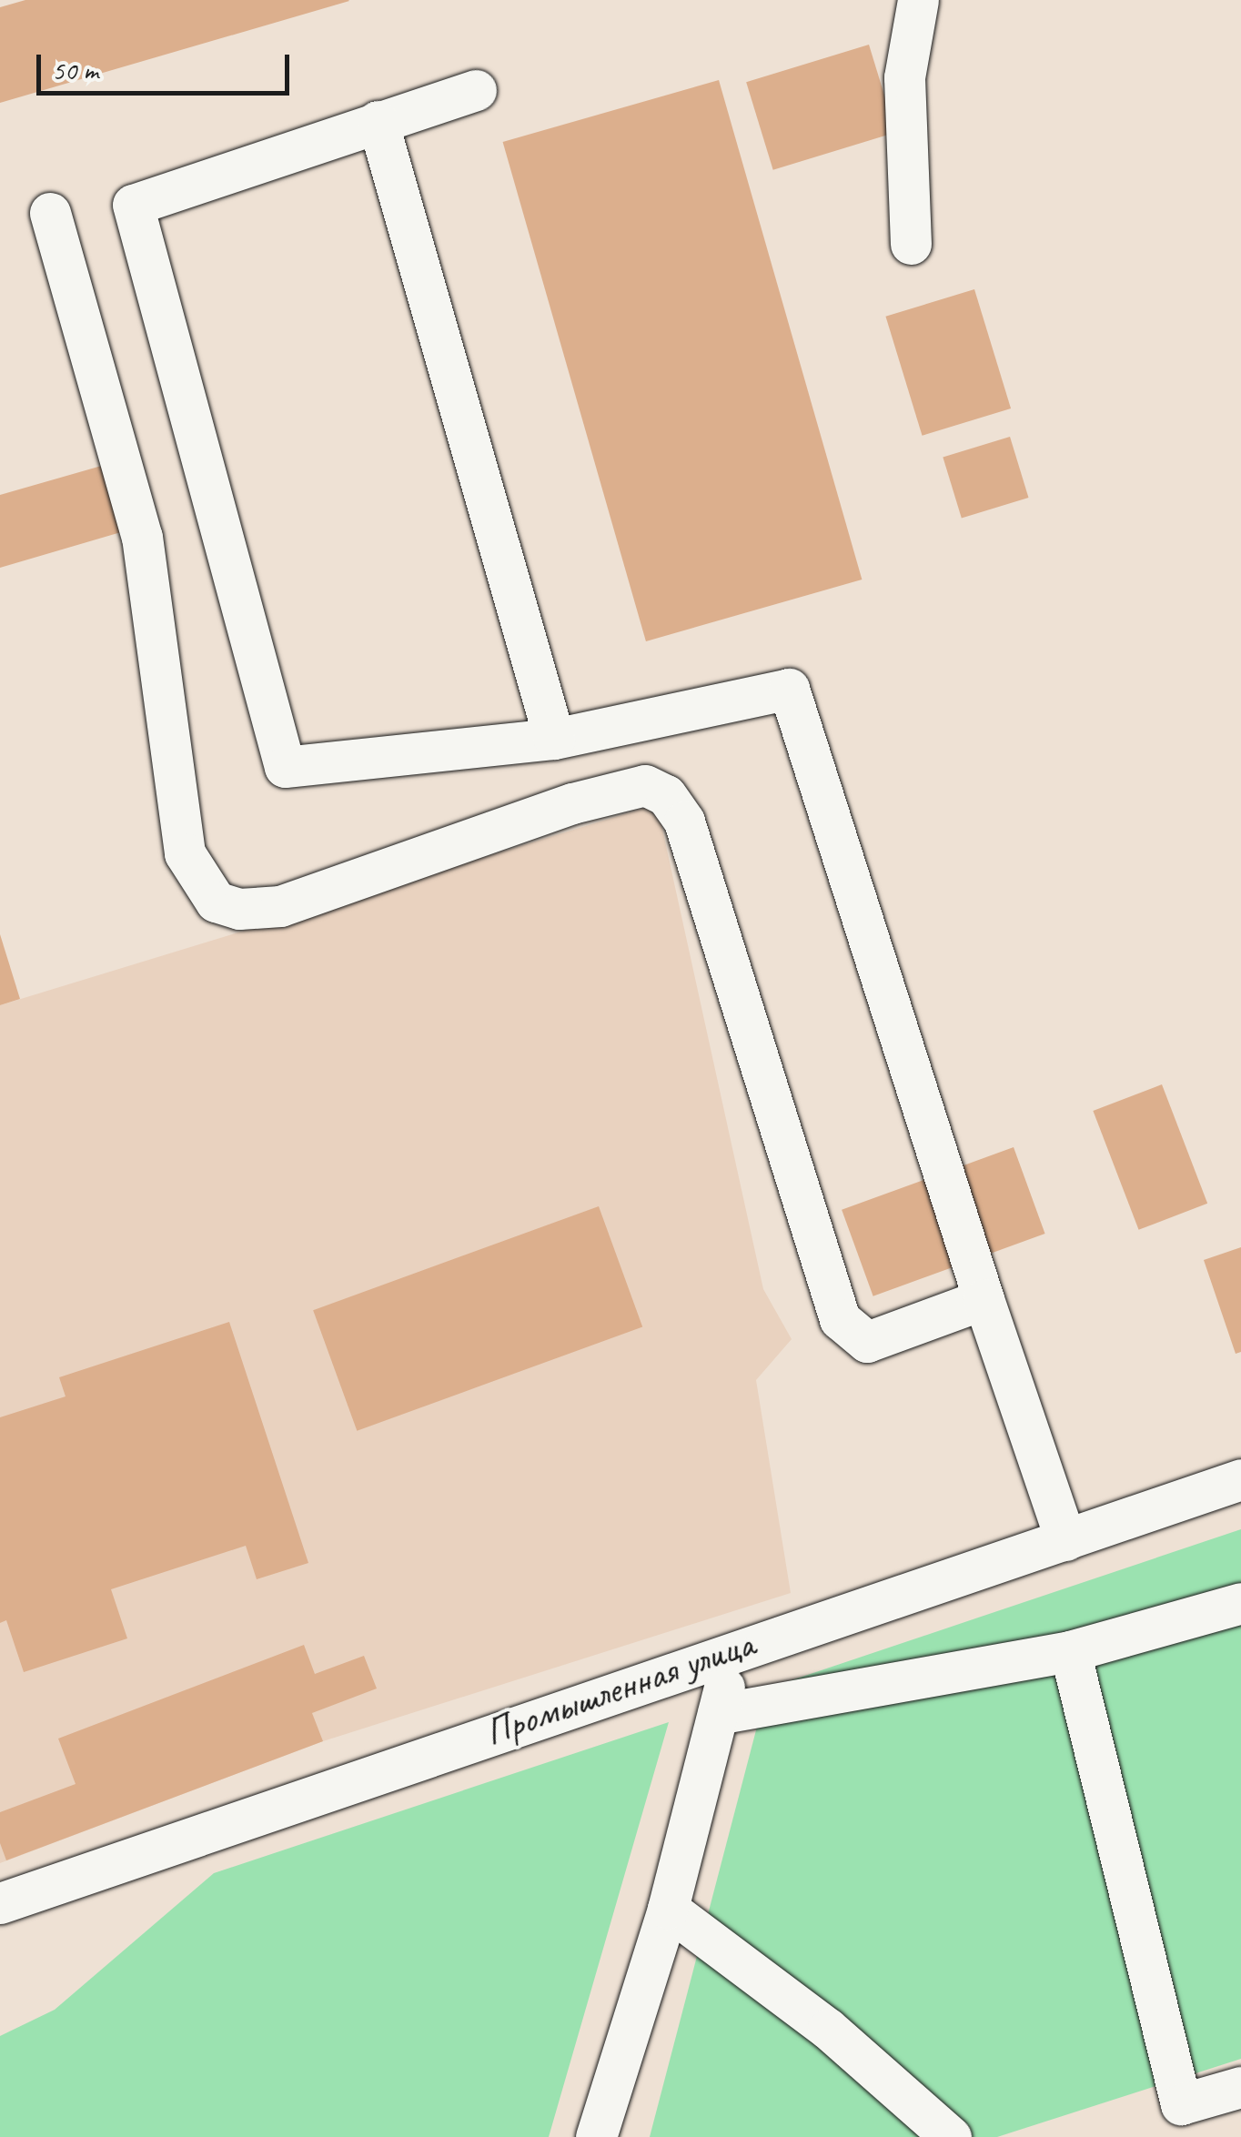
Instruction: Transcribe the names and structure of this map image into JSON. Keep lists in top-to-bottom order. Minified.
{"streets":{"street":["Промышленная улица"]},"scale_bar":"50 m"}
